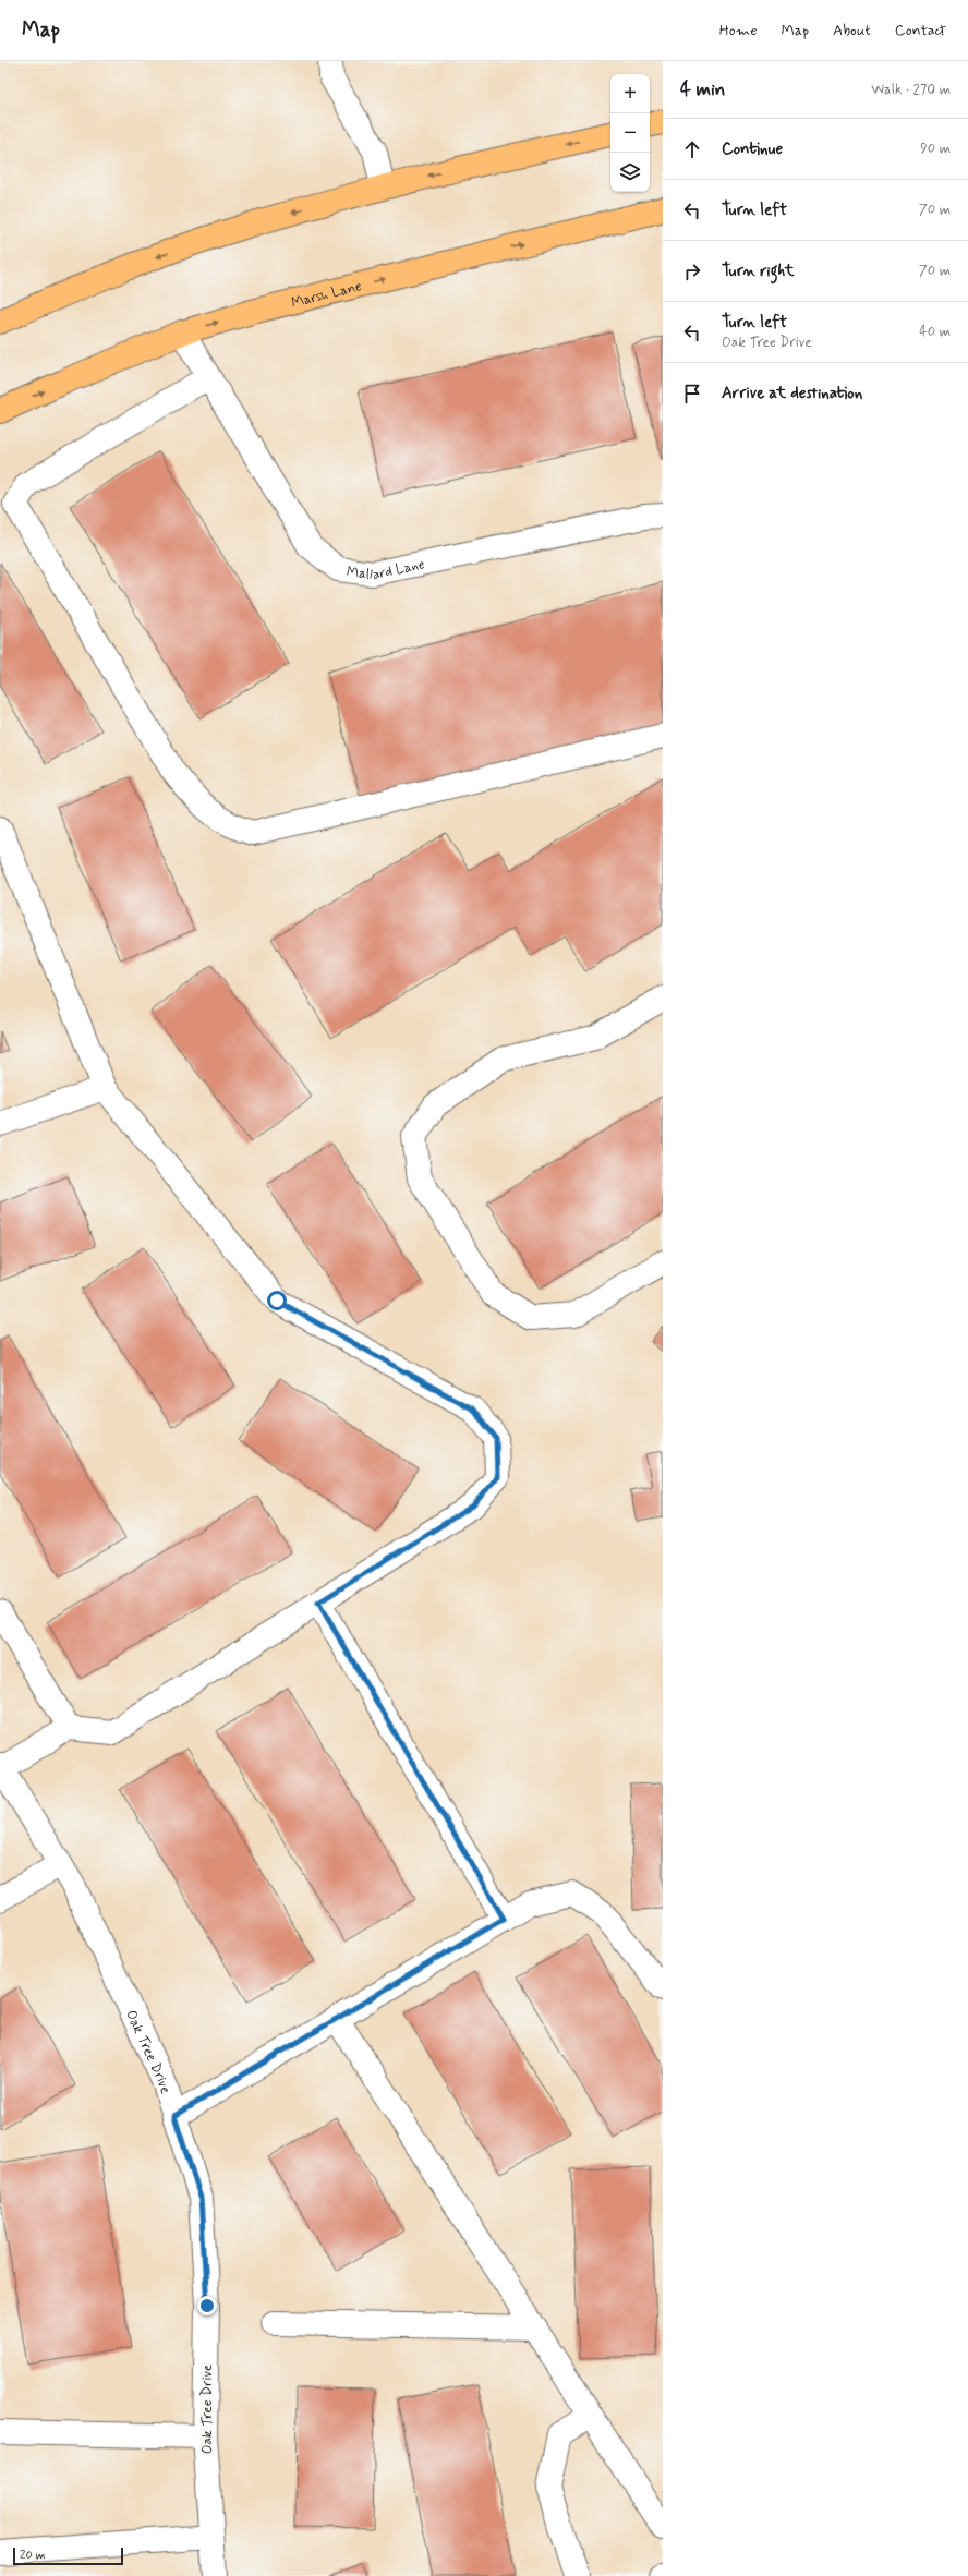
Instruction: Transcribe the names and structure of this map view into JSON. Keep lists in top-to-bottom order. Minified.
{"streets":{"main road":["Marsh Lane"],"street":["Mallard Lane","Oak Tree Drive"]},"crossings":[["Marsh Lane","Mallard Lane"]],"scale_bar":"20 m","page":{"header":"Map","nav":["Home","Map","About","Contact"],"heading":["4 min","Walk · 270 m"],"map_buttons":["+","−"],"list":[["Continue","90 m"],["Turn left","70 m"],["Turn right","70 m"],["Turn left","Oak Tree Drive","40 m"],"Arrive at destination"],"scale":"20 m"}}
